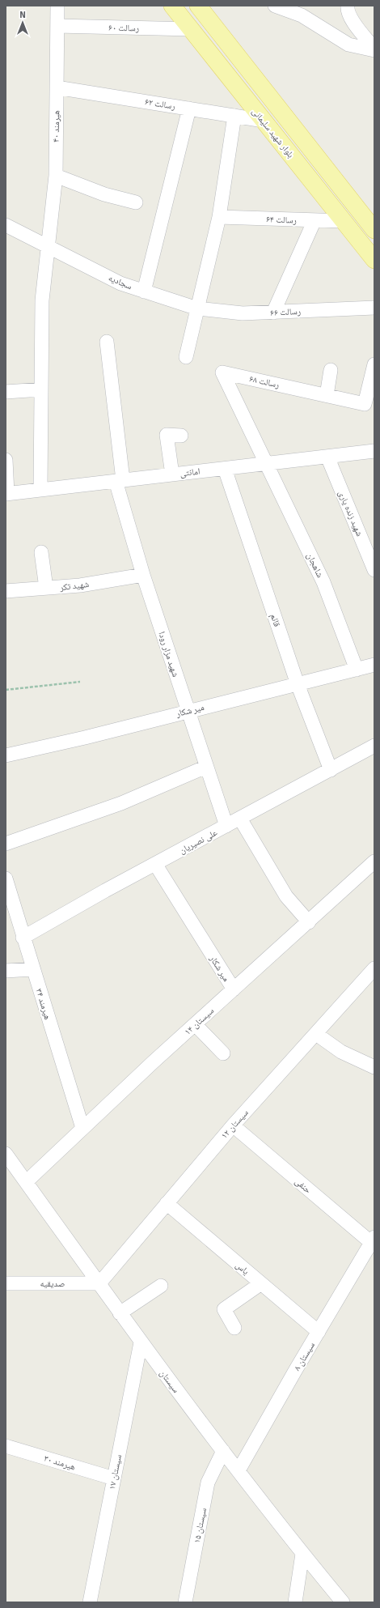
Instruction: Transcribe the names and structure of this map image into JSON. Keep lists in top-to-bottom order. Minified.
{"streets":{"main road":["بلوار شهید سلیمانی"],"street":["رسالت ۶۰","رسالت ۶۲","هیرمند ۴۰","رسالت ۶۴","سجادیه","رسالت ۶۶","رسالت ۶۸","امانتی","شهید زنده یاری","شاهجان","شهید تکر","قائم","شهید مزار رودا","میر شکار","علی نصیریان","هیرمند ۳۴","سیستان ۱۴","سیستان ۱۲","حنفی","یاس","صدیقیه","سیستان ۸","سیستان","هیرمند ۳۰","سیستان ۱۷","سیستان ۱۵"]},"crossings":[["رسالت ۶۰","هیرمند ۴۰"],["رسالت ۶۰","بلوار شهید سلیمانی"],["رسالت ۶۲","هیرمند ۴۰"],["رسالت ۶۲","بلوار شهید سلیمانی"],["هیرمند ۴۰","سجادیه"],["هیرمند ۴۰","امانتی"],["بلوار شهید سلیمانی","رسالت ۶۴"],["سجادیه","رسالت ۶۶"],["رسالت ۶۸","امانتی"],["رسالت ۶۸","شاهجان"],["امانتی","شهید زنده یاری"],["امانتی","شاهجان"],["امانتی","قائم"],["امانتی","شهید مزار رودا"],["شاهجان","میر شکار"],["شهید تکر","شهید مزار رودا"],["قائم","میر شکار"],["قائم","علی نصیریان"],["شهید مزار رودا","میر شکار"],["شهید مزار رودا","علی نصیریان"],["میر شکار","علی نصیریان"],["میر شکار","سیستان ۱۴"],["علی نصیریان","هیرمند ۳۴"],["هیرمند ۳۴","سیستان ۱۴"],["سیستان ۱۴","سیستان"],["سیستان ۱۲","حنفی"],["سیستان ۱۲","یاس"],["سیستان ۱۲","صدیقیه"],["سیستان ۱۲","سیستان"],["حنفی","سیستان ۸"],["یاس","سیستان ۸"],["صدیقیه","سیستان"],["سیستان ۸","سیستان"],["سیستان","سیستان ۱۷"],["سیستان","سیستان ۱۵"],["هیرمند ۳۰","سیستان ۱۷"]],"north":"top"}
